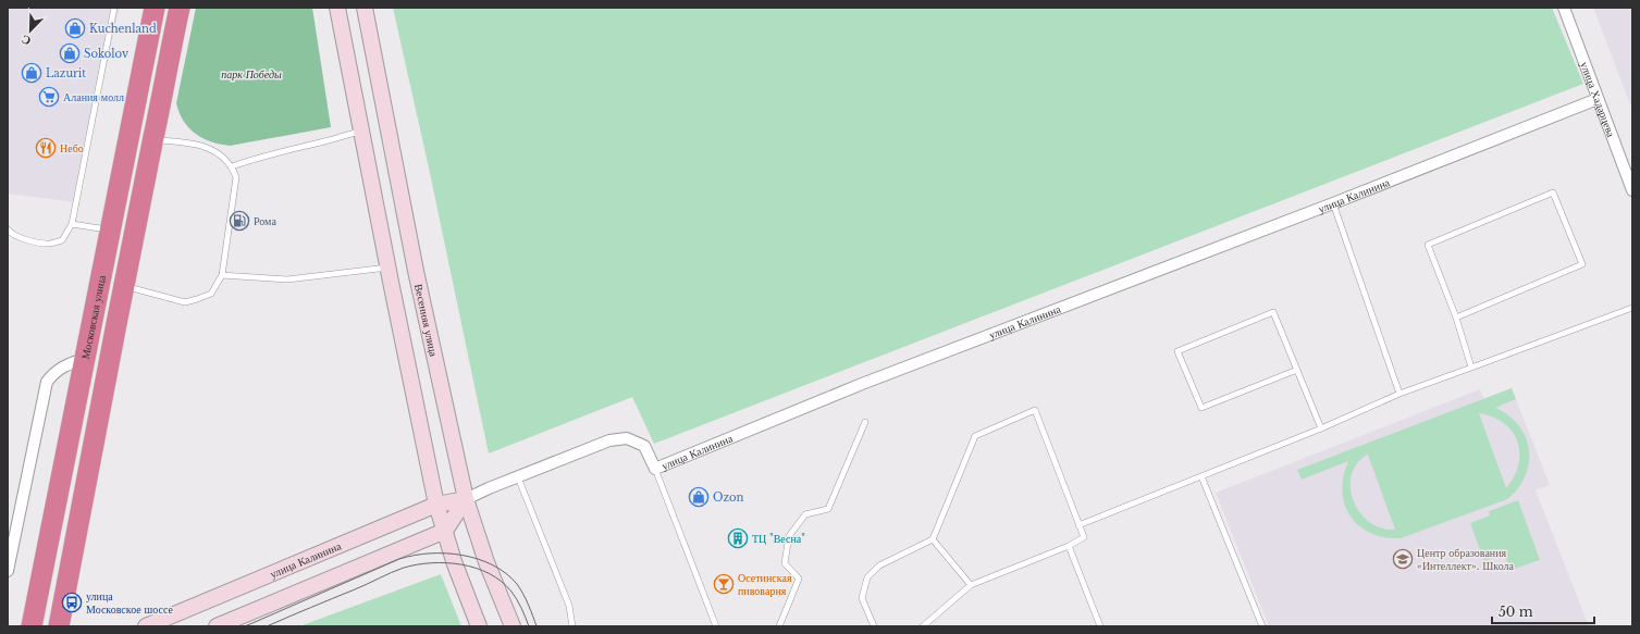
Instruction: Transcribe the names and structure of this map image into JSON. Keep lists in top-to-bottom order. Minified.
{"streets":{"highway":["Московская улица"],"street":["улица Хадарцева","улица Калинина","Весенняя улица"]},"crossings":[["улица Хадарцева","улица Калинина"],["улица Калинина","Весенняя улица"]],"parks":["парк Победы"],"places":{"shop":["Kuchenland","Sokolov","Lazurit","Ozon"],"supermarket":["Алания молл"],"restaurant":["Небо"],"fuel station":["Рома"],"building":["ТЦ \"Весна\""],"school or university":["Центр образования «Интеллект». Школа"],"bar":["Осетинская пивоварня"],"bus stop":["улица Московское шоссе"]},"scale_bar":"50 m","north":"bottom left"}
